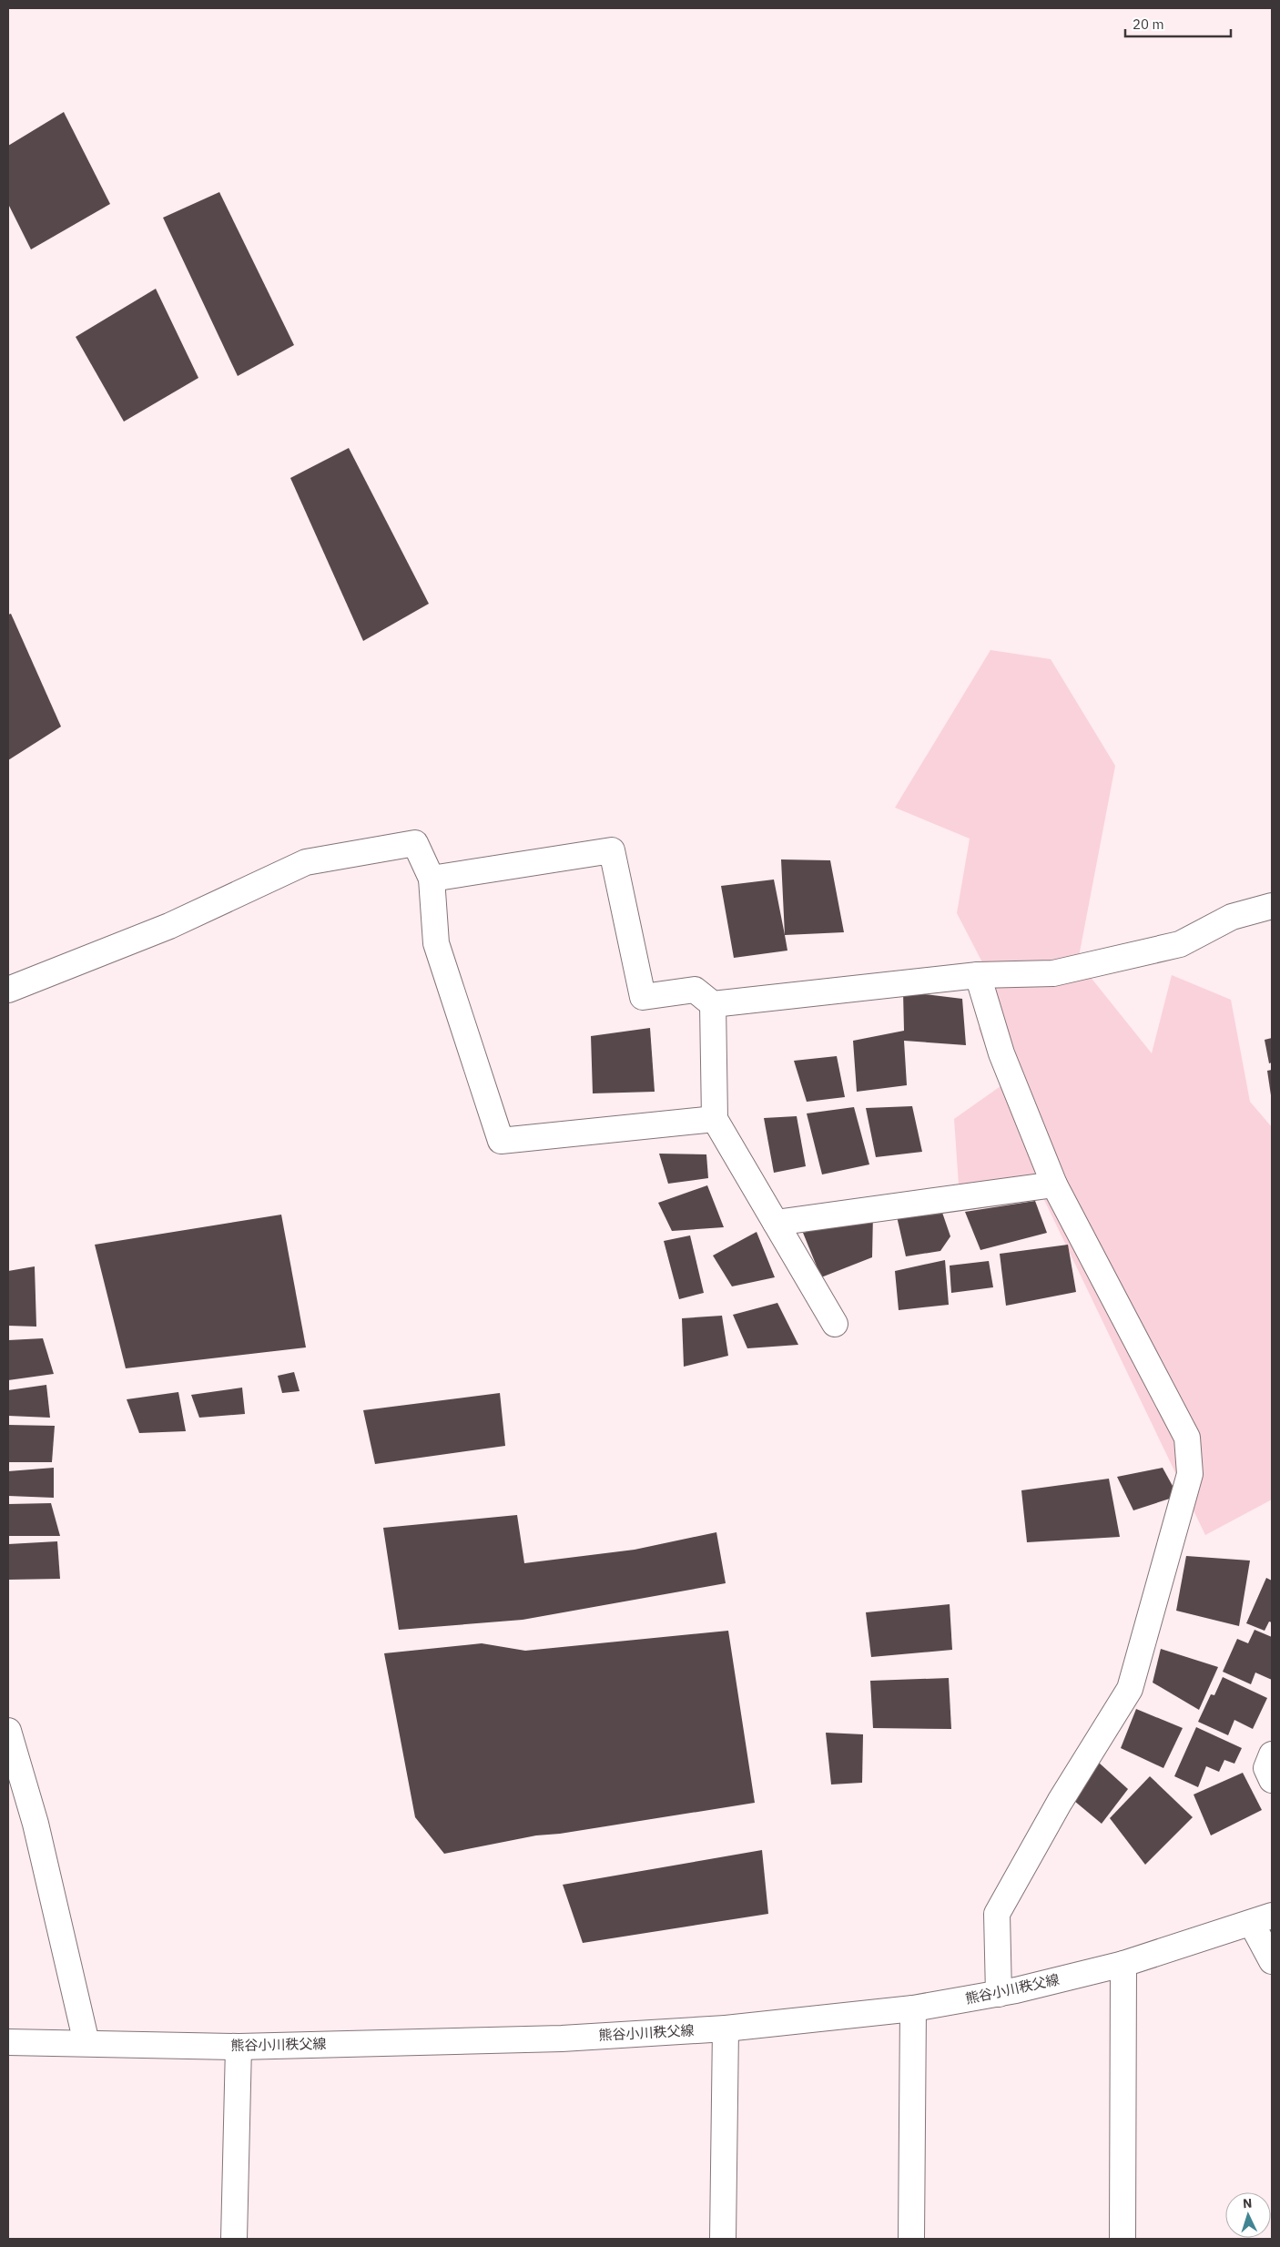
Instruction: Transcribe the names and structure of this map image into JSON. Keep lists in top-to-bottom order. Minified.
{"streets":{"street":["熊谷小川秩父線"]},"scale_bar":"20 m","north":"top"}
